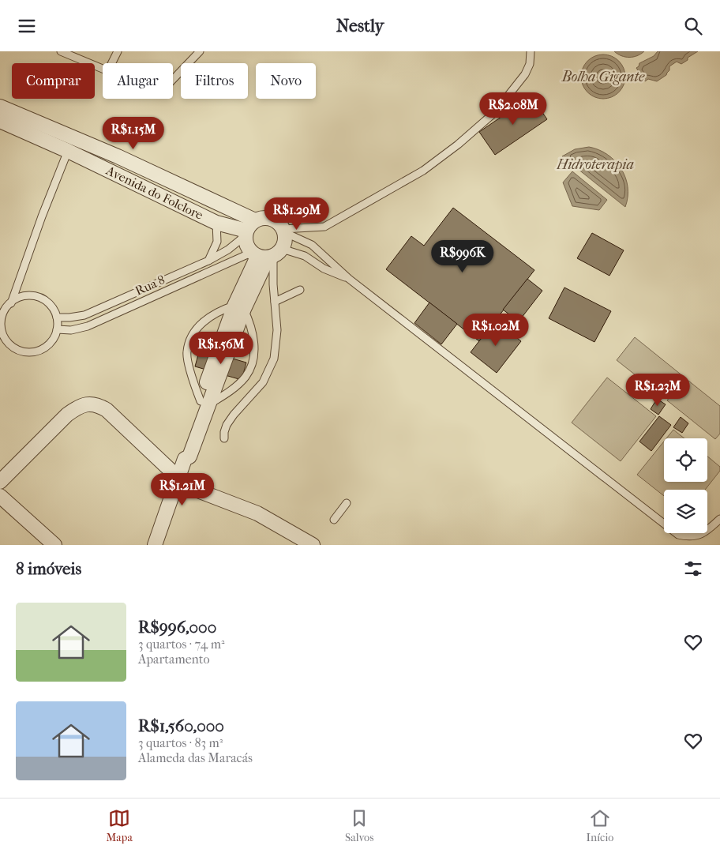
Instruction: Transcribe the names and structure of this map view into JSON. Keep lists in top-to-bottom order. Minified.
{"streets":{"street":["Avenida do Folclore"],"lane":["Rua 8"]},"crossings":[["Avenida do Folclore","Rua 8"]],"water":["Bolha Gigante","Hidroterapia"],"page":{"header":"Nestly","chip":["Comprar","Alugar","Filtros","Novo"],"price":["R$2.08M","R$1.15M","R$1.29M","R$996K","R$1.02M","R$1.56M","R$1.23M","R$1.21M"],"heading":"8 imóveis","list":[{"name":"R$996,000","note":"3 quartos · 74 m² · Apartamento"},{"name":"R$1,560,000","note":"3 quartos · 83 m² · Alameda das Maracás"}],"tabs":["Mapa","Salvos","Início"]}}
